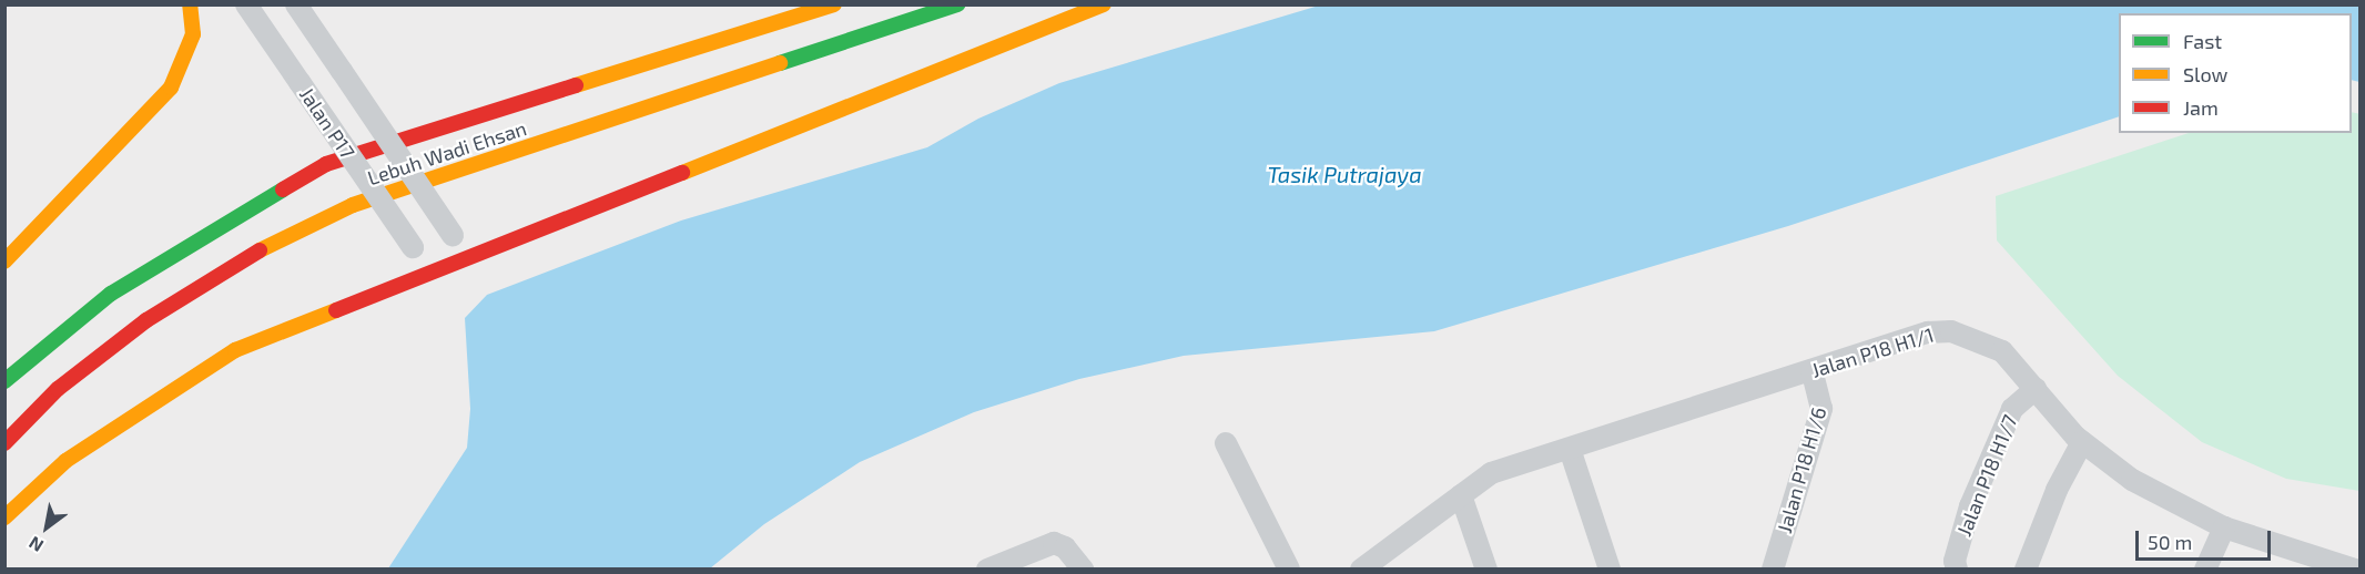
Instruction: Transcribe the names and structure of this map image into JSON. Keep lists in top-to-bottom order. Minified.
{"streets":{"main road":["Lebuh Wadi Ehsan"],"street":["Jalan P17","Jalan P18 H1/1","Jalan P18 H1/6","Jalan P18 H1/7"]},"crossings":[["Jalan P18 H1/1","Jalan P18 H1/6"],["Jalan P18 H1/1","Jalan P18 H1/7"]],"water":["Tasik Putrajaya"],"legend":["Fast","Slow","Jam"],"scale_bar":"50 m","north":"bottom left"}
